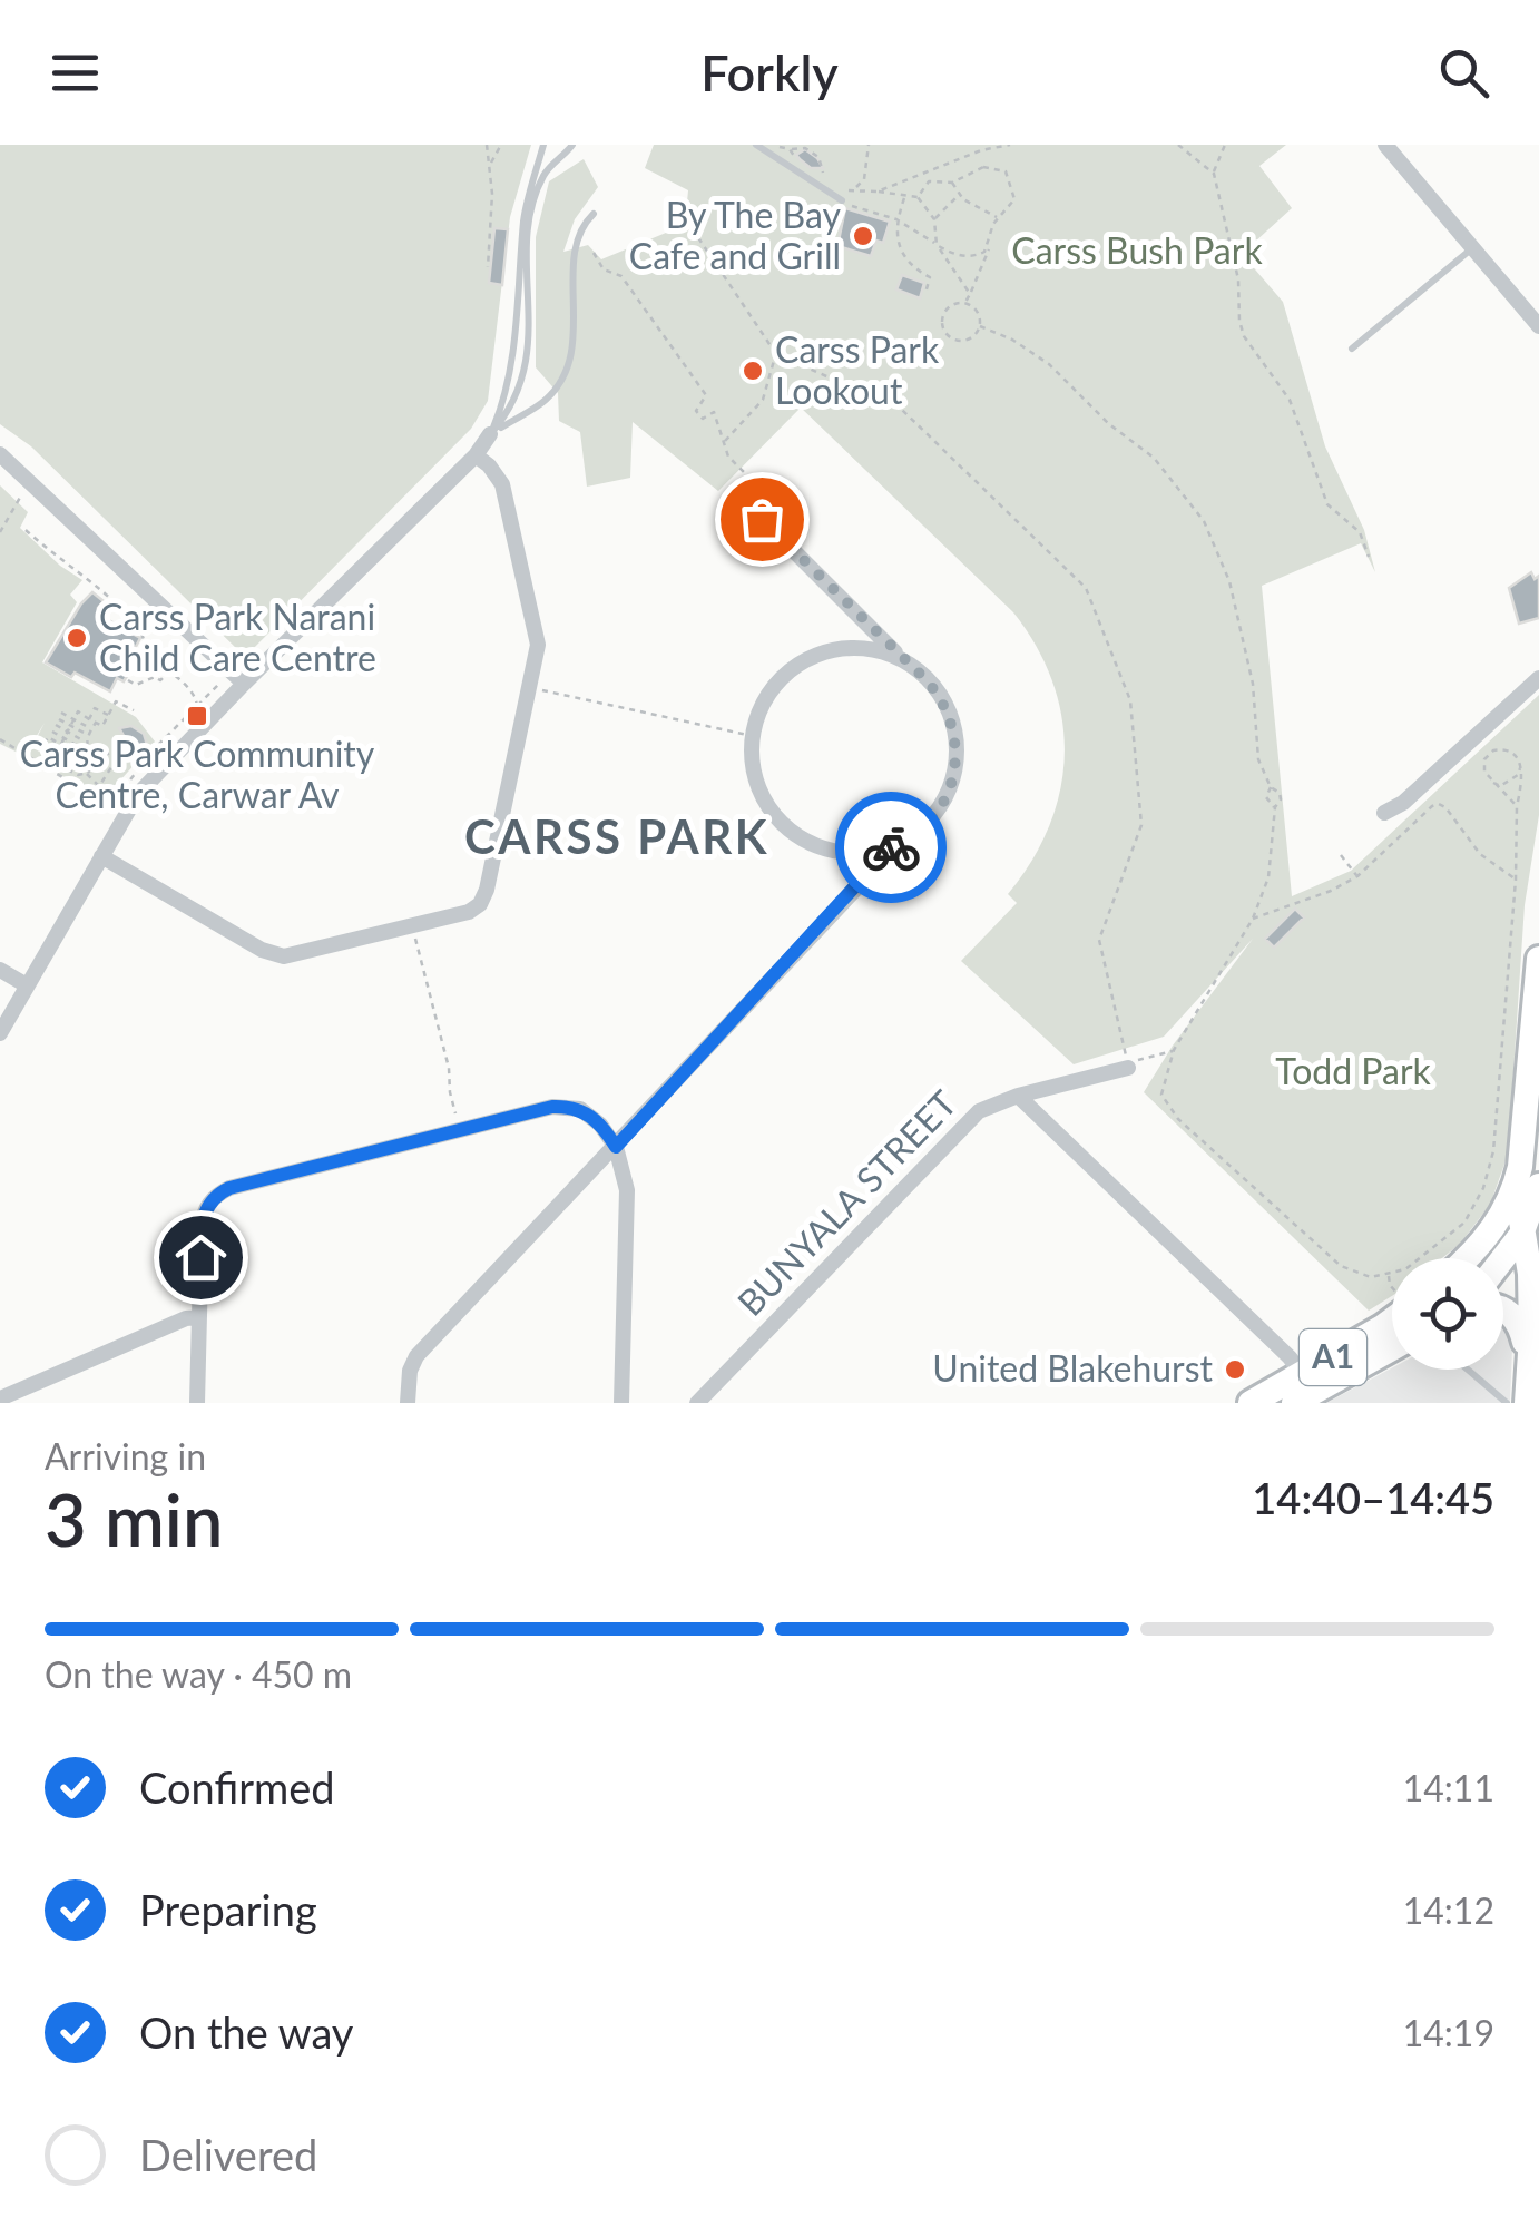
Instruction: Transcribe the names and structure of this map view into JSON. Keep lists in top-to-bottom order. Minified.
{"streets":{"highway":["A1"],"street":["BUNYALA STREET"]},"districts":["CARSS PARK"],"parks":["Carss Bush Park","Todd Park"],"places":{"other":["By The Bay Cafe and Grill","Carss Park Lookout","Carss Park Narani Child Care Centre","United Blakehurst"],"transit":["Carss Park Community Centre, Carwar Av"]},"page":{"header":"Forkly","heading":["3 min","Arriving in","14:40–14:45"],"bar":"On the way · 450 m","list":[["Confirmed","14:11"],["Preparing","14:12"],["On the way","14:19"],"Delivered"]}}
